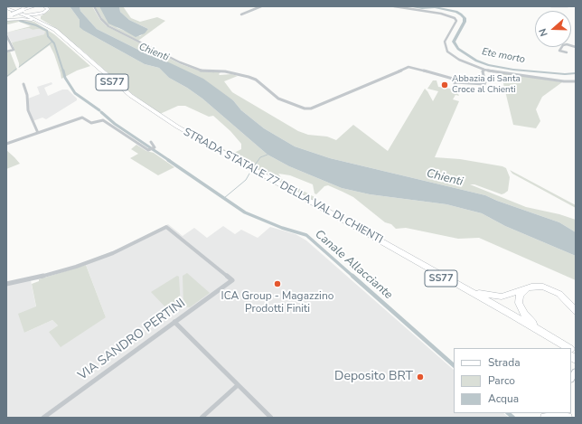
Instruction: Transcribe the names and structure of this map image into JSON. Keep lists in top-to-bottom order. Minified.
{"streets":{"highway":["SS77","STRADA STATALE 77 DELLA VAL DI CHIENTI"],"street":["VIA SANDRO PERTINI"]},"water":["Chienti","Ete morto","Canale Allacciante"],"places":["Abbazia di Santa Croce al Chienti","ICA Group - Magazzino Prodotti Finiti","Deposito BRT"],"legend":["Strada","Parco","Acqua"],"north":"left"}
